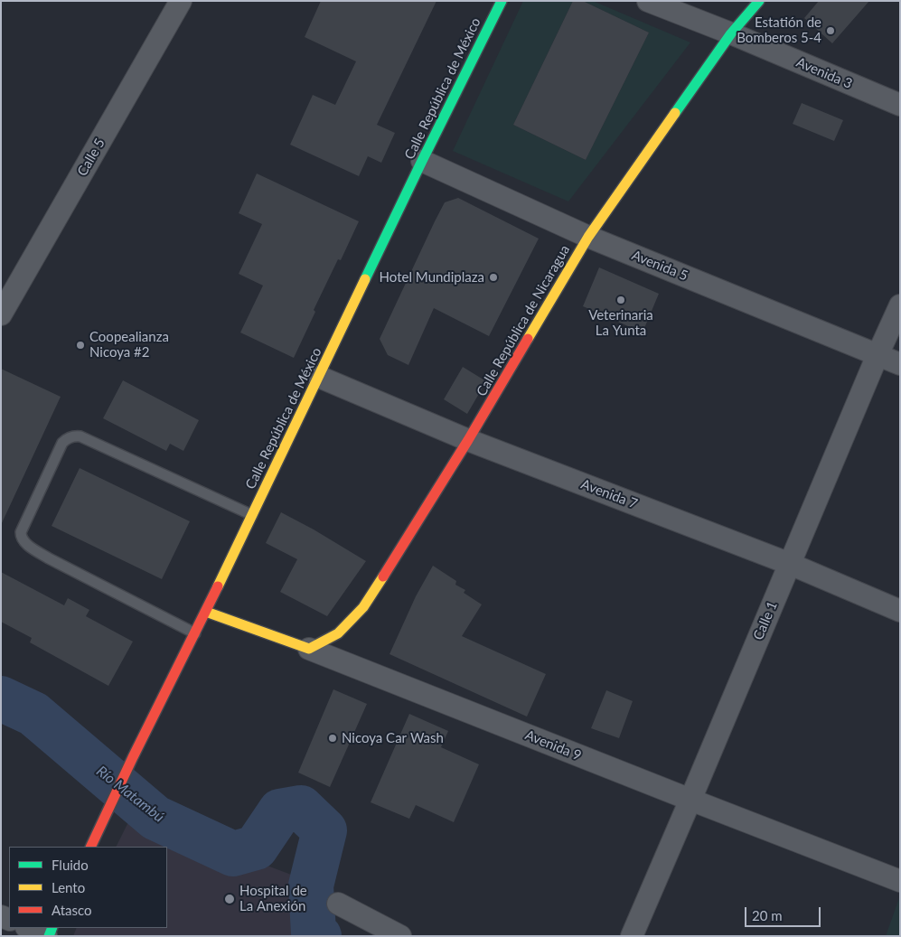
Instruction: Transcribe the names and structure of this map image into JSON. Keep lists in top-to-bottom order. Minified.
{"streets":{"main road":["Calle República de México","Calle República de Nicaragua","Avenida 9"],"street":["Avenida 3","Calle 5","Avenida 5","Avenida 7","Calle 1"]},"crossings":[["Avenida 3","Calle República de Nicaragua"],["Calle República de México","Avenida 5"],["Calle República de México","Avenida 7"],["Calle República de México","Avenida 9"],["Avenida 5","Calle República de Nicaragua"],["Avenida 5","Calle 1"],["Calle República de Nicaragua","Avenida 7"],["Calle República de Nicaragua","Avenida 9"],["Avenida 7","Calle 1"],["Calle 1","Avenida 9"]],"water":["Río Matambú"],"places":["Estatión de Bomberos 5-4","Hotel Mundiplaza","Veterinaria La Yunta","Coopealianza Nicoya #2","Nicoya Car Wash","Hospital de La Anexión"],"legend":["Fluido","Lento","Atasco"],"scale_bar":"20 m"}
